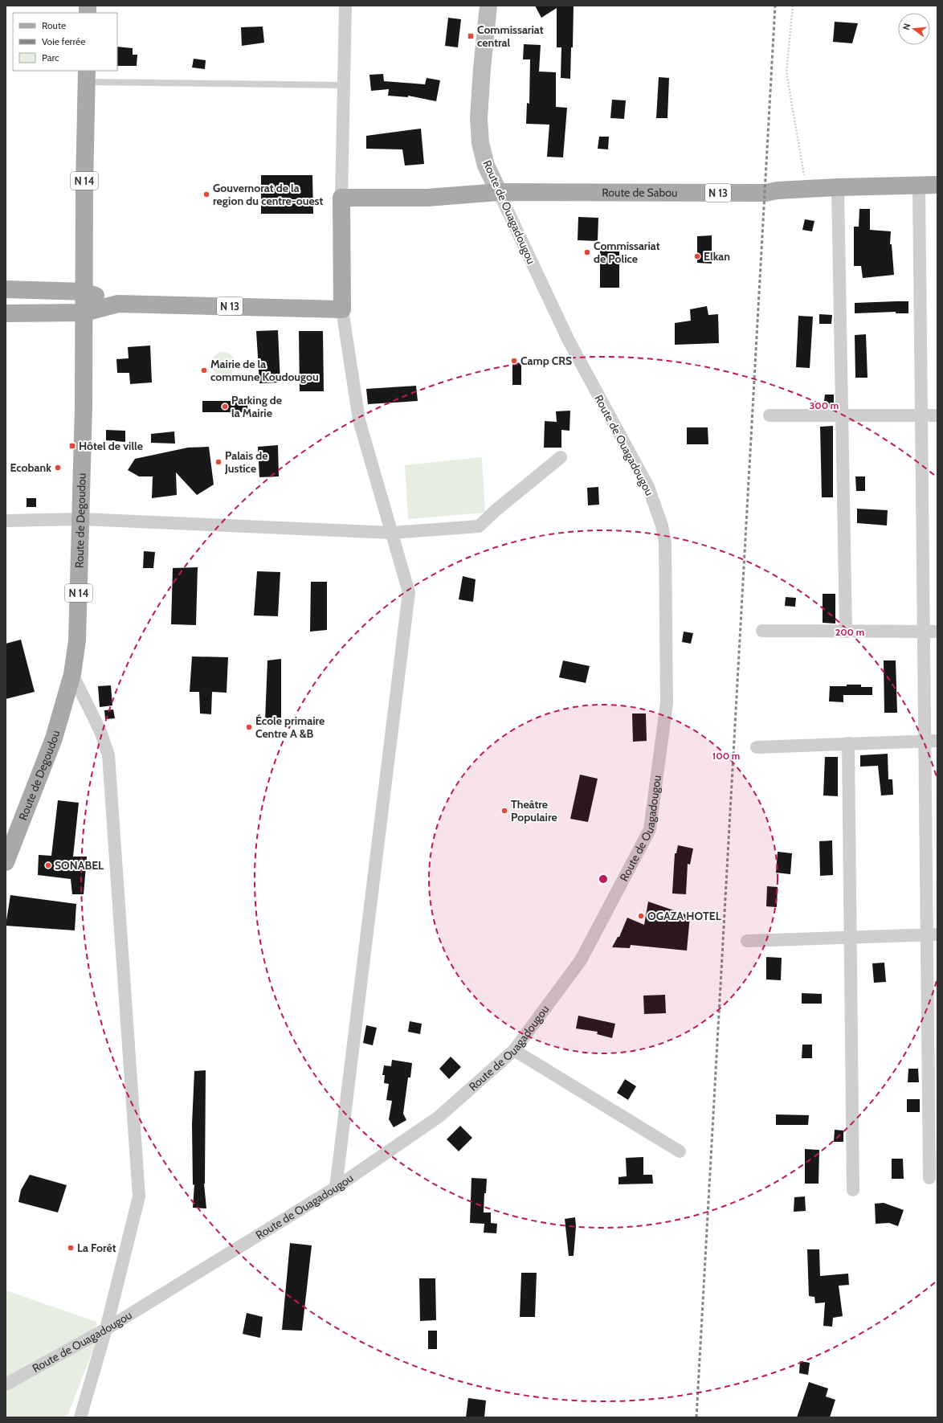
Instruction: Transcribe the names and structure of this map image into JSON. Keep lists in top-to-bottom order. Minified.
{"streets":{"main road":["N 14","Route de Sabou","N 13","Route de Ouagadougou","Route de Degoudou"]},"crossings":[["N 14","N 13"],["N 14","Route de Degoudou"],["Route de Sabou","Route de Ouagadougou"],["N 13","Route de Degoudou"]],"places":{"transit":["Commissariat central","Hôtel de ville"],"other":["Gouvernorat de la region du centre-ouest","Commissariat de Police","Elkan","Camp CRS","Mairie de la commune Koudougou","Parking de la Mairie","Palais de Justice","Ecobank","École primaire Centre A &B","Theâtre Populaire","SONABEL","OGAZA HOTEL","La Forêt"]},"legend":["Route","Voie ferrée","Parc"],"north":"left","rings":["300 m","200 m","100 m"]}
